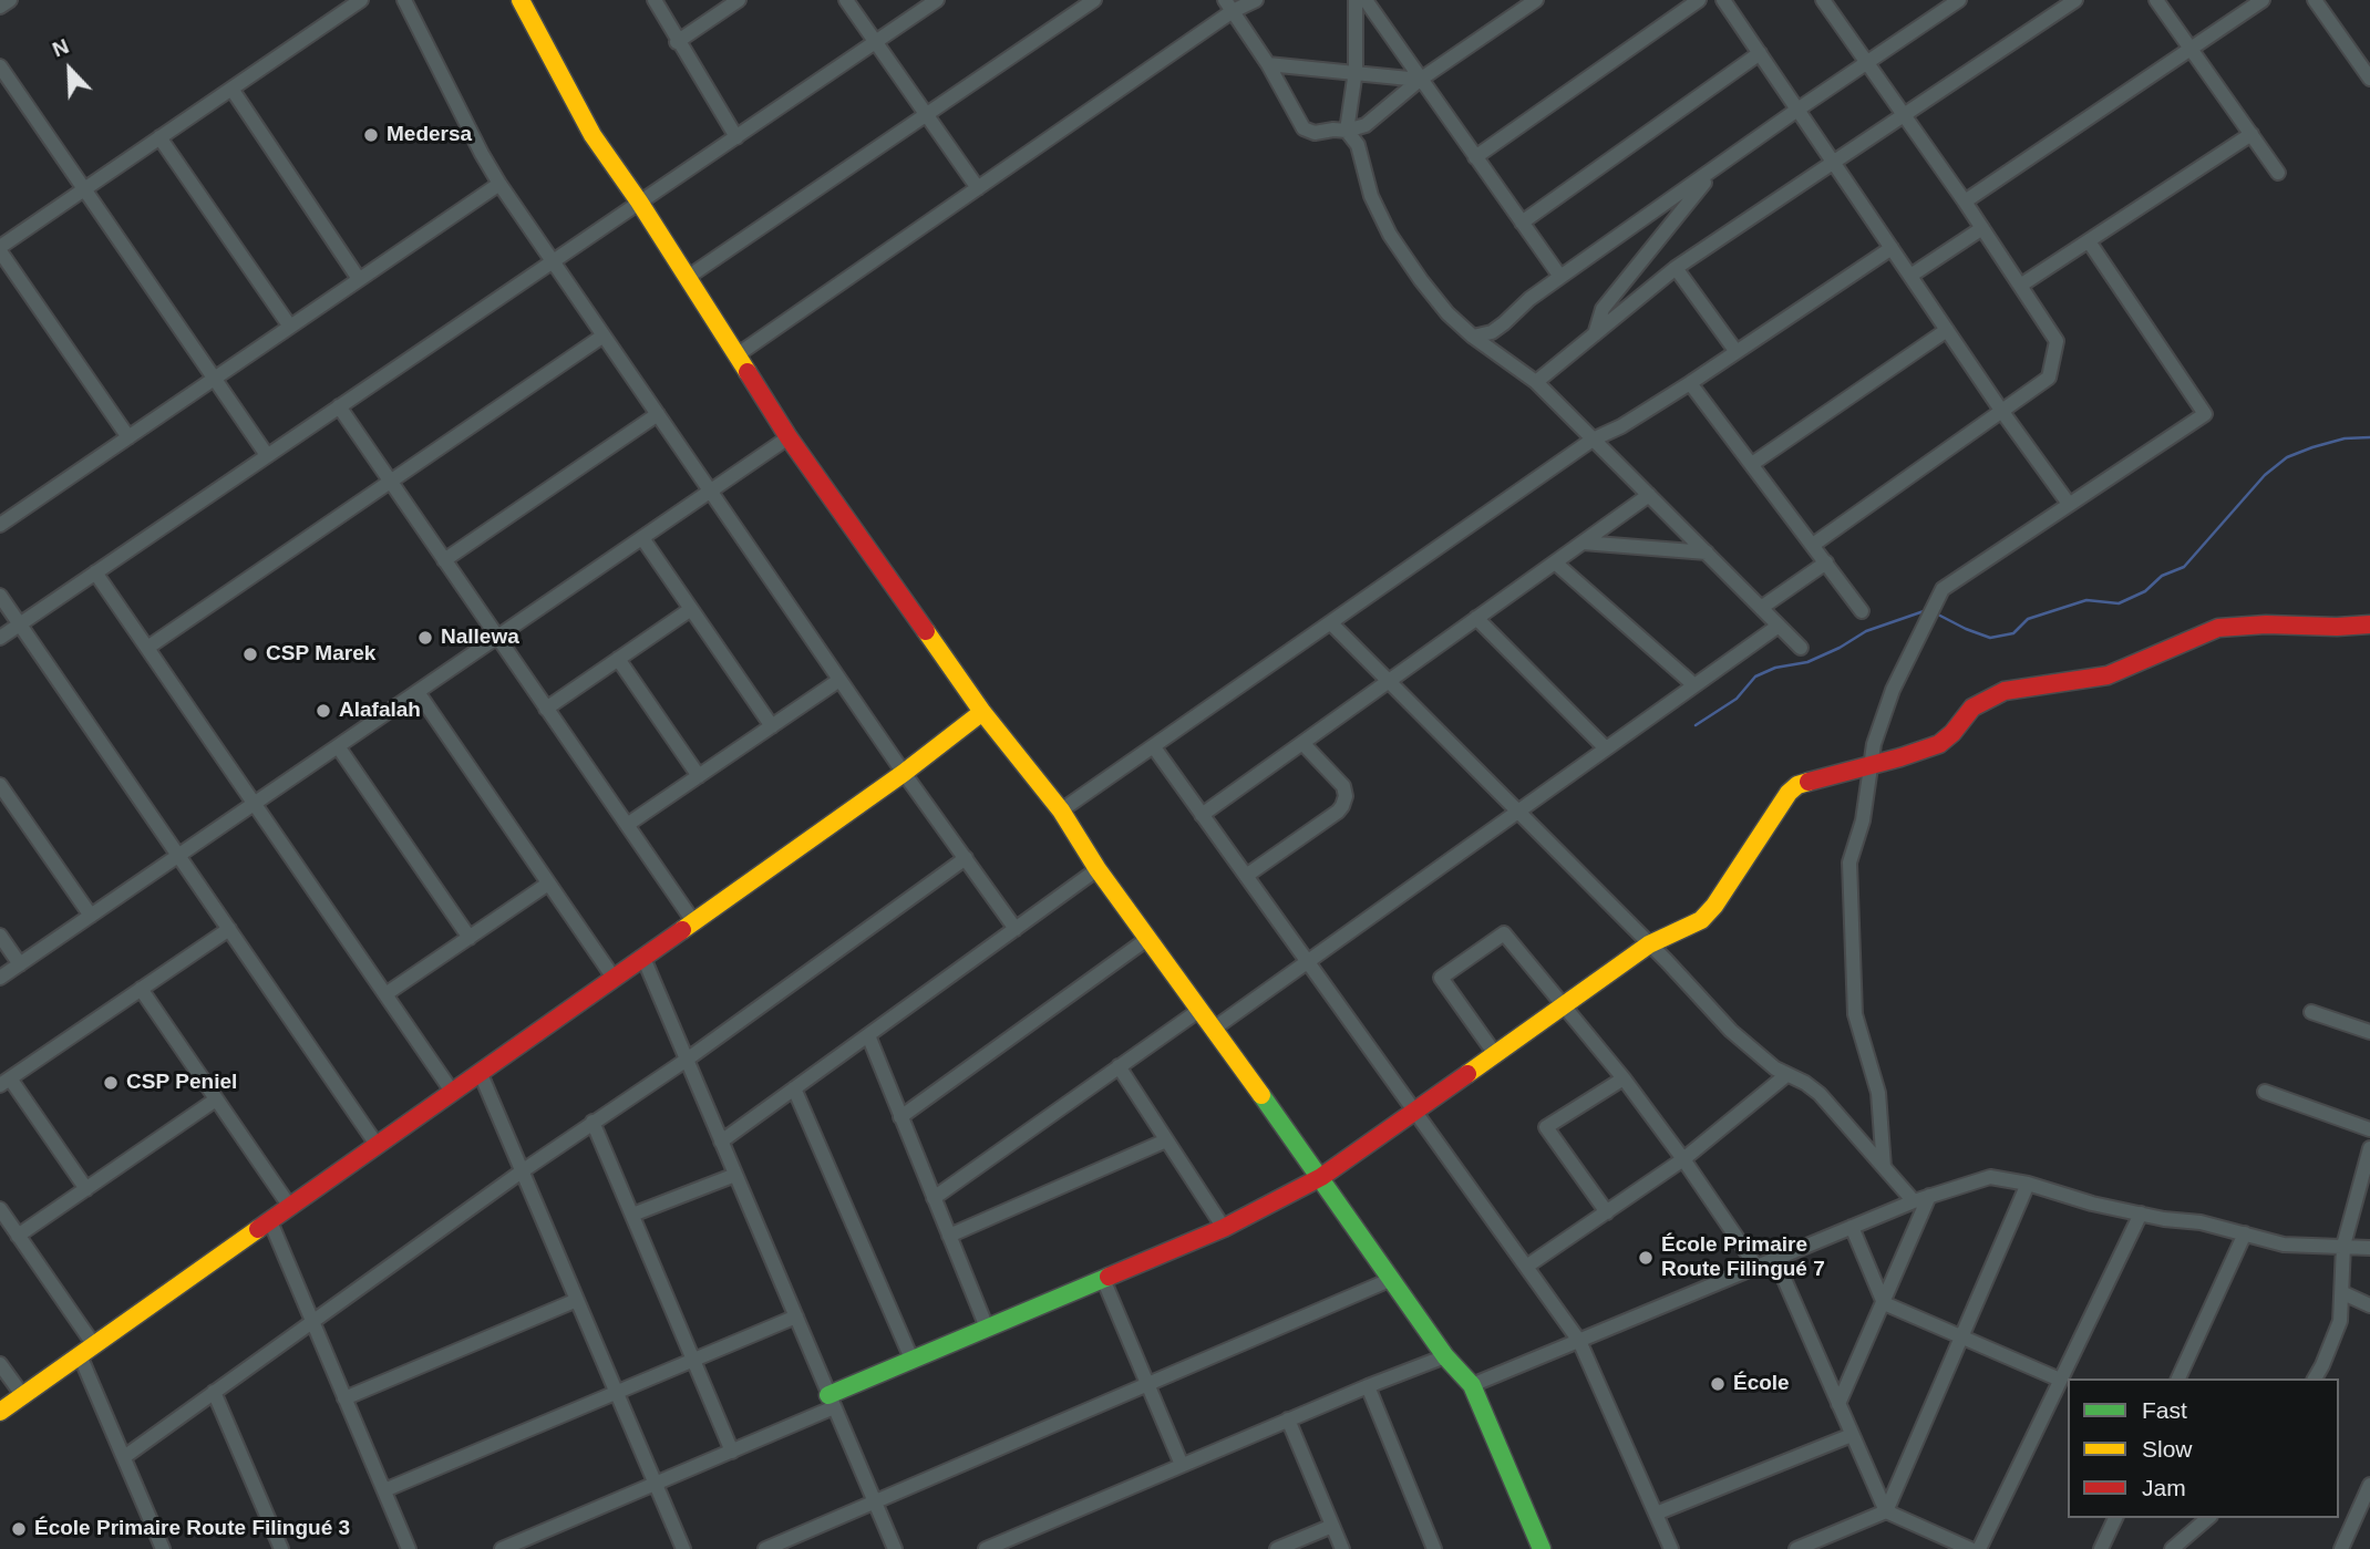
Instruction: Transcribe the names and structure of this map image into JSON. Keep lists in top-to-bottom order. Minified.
{"places":["Medersa","Nallewa","CSP Marek","Alafalah","CSP Peniel","École Primaire Route Filingué 7","École","École Primaire Route Filingué 3"],"legend":["Fast","Slow","Jam"],"north":"top left"}
